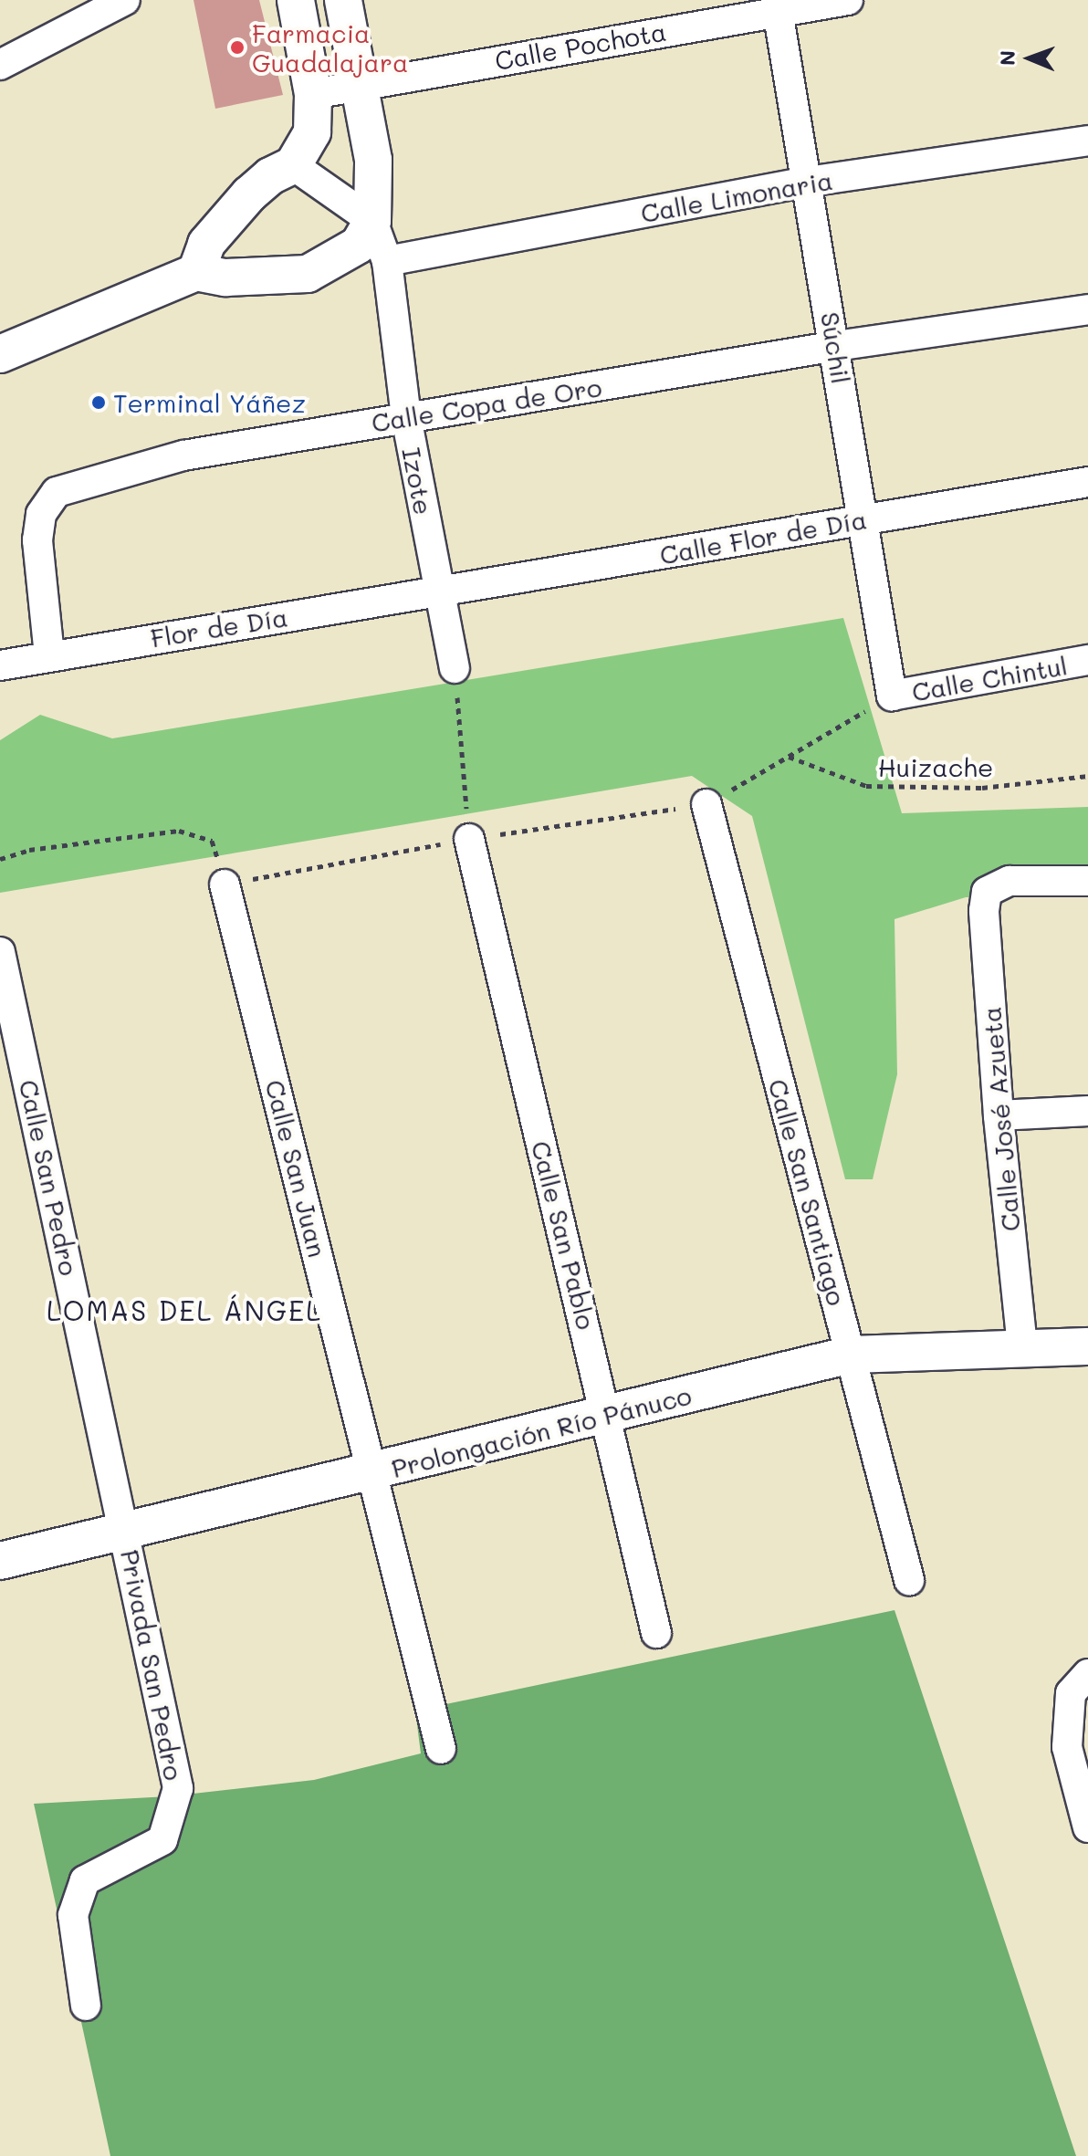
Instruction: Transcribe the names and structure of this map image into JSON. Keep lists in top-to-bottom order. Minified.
{"streets":{"street":["Calle Pochota","Calle Limonaria","Súchil","Calle Copa de Oro","Izote","Calle Flor de Día","Flor de Día","Calle Chintul","Calle José Azueta","Calle San Juan","Calle San Pedro","Calle San Santiago","Calle San Pablo","Prolongación Río Pánuco","Privada San Pedro"],"path":["Huizache"]},"crossings":[["Calle Pochota","Súchil"],["Calle Limonaria","Súchil"],["Calle Limonaria","Izote"],["Súchil","Calle Copa de Oro"],["Súchil","Calle Flor de Día"],["Súchil","Calle Chintul"],["Calle Copa de Oro","Izote"],["Calle Copa de Oro","Flor de Día"],["Izote","Calle Flor de Día"],["Izote","Flor de Día"],["Calle Flor de Día","Flor de Día"],["Calle José Azueta","Prolongación Río Pánuco"],["Calle San Juan","Prolongación Río Pánuco"],["Calle San Pedro","Prolongación Río Pánuco"],["Calle San Pedro","Privada San Pedro"],["Calle San Santiago","Prolongación Río Pánuco"],["Calle San Pablo","Prolongación Río Pánuco"],["Prolongación Río Pánuco","Privada San Pedro"]],"districts":["LOMAS DEL ÁNGEL"],"places":["Farmacia Guadalajara","Terminal Yáñez"],"north":"left"}
